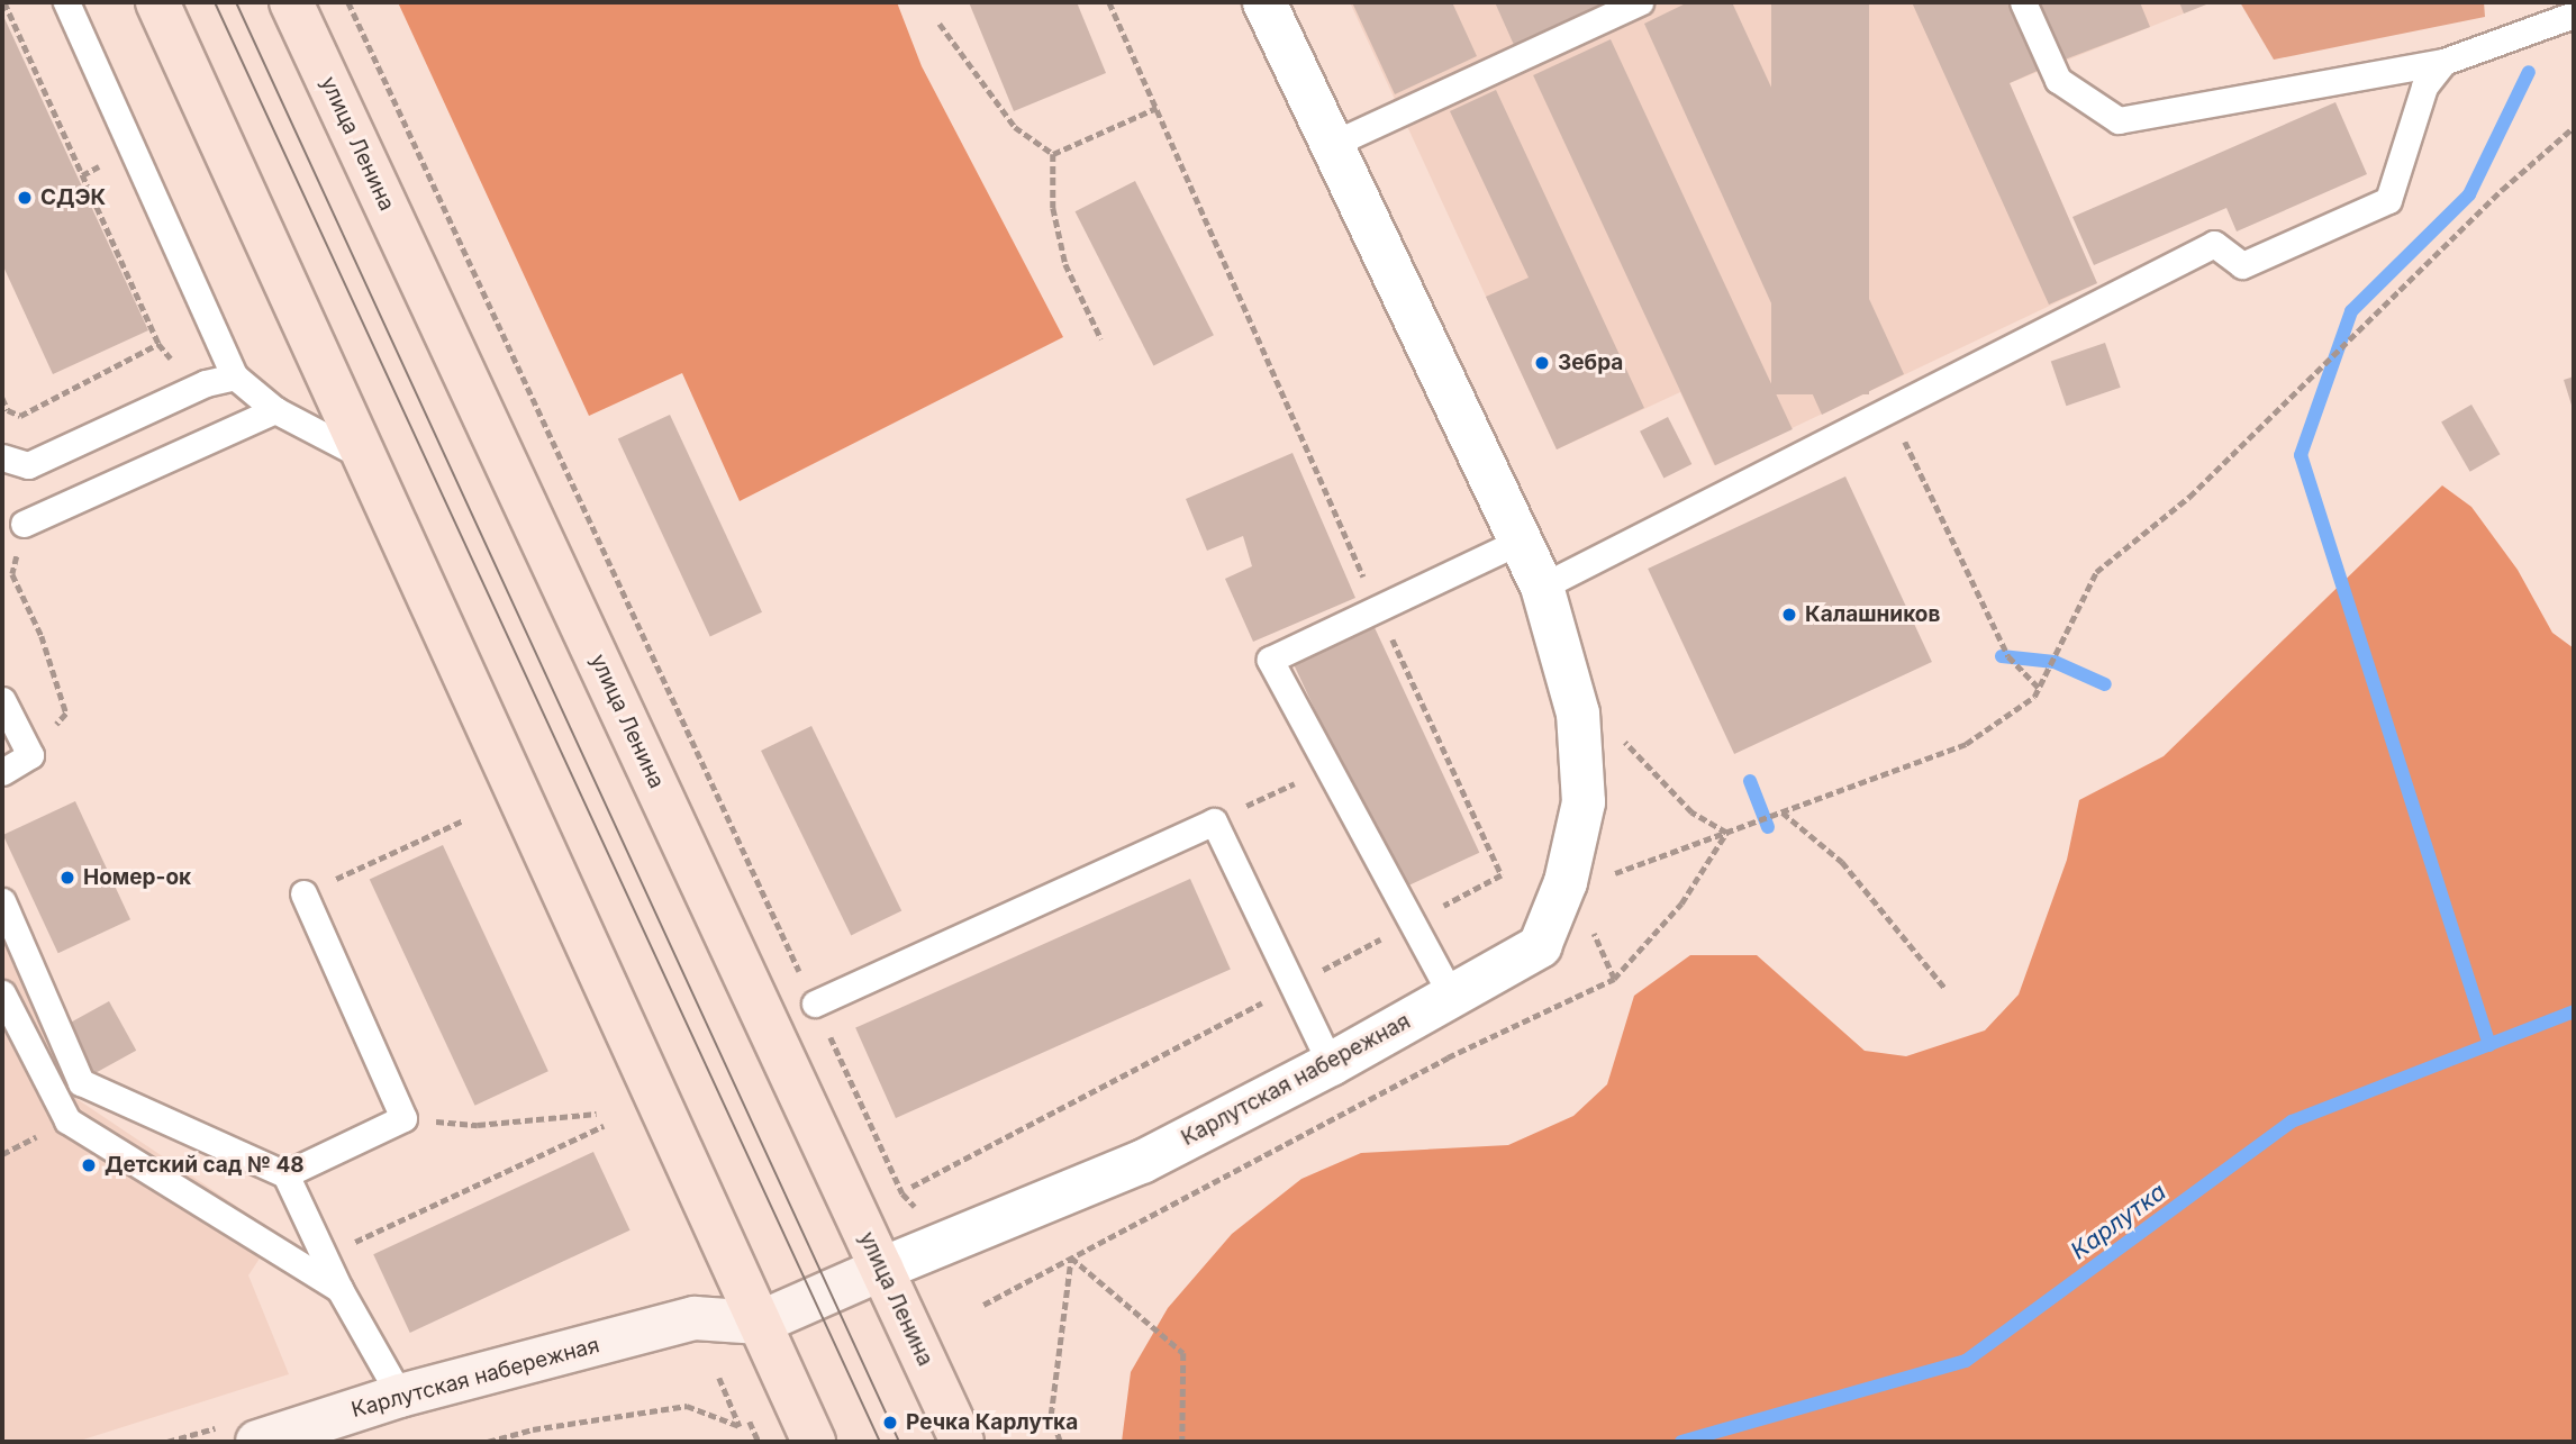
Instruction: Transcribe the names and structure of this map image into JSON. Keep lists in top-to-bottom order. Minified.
{"streets":{"main road":["улица Ленина","Карлутская набережная"]},"crossings":[["улица Ленина","Карлутская набережная"]],"water":["Карлутка"],"places":["СДЭК","Зебра","Калашников","Номер-ок","Детский сад № 48","Речка Карлутка"]}
